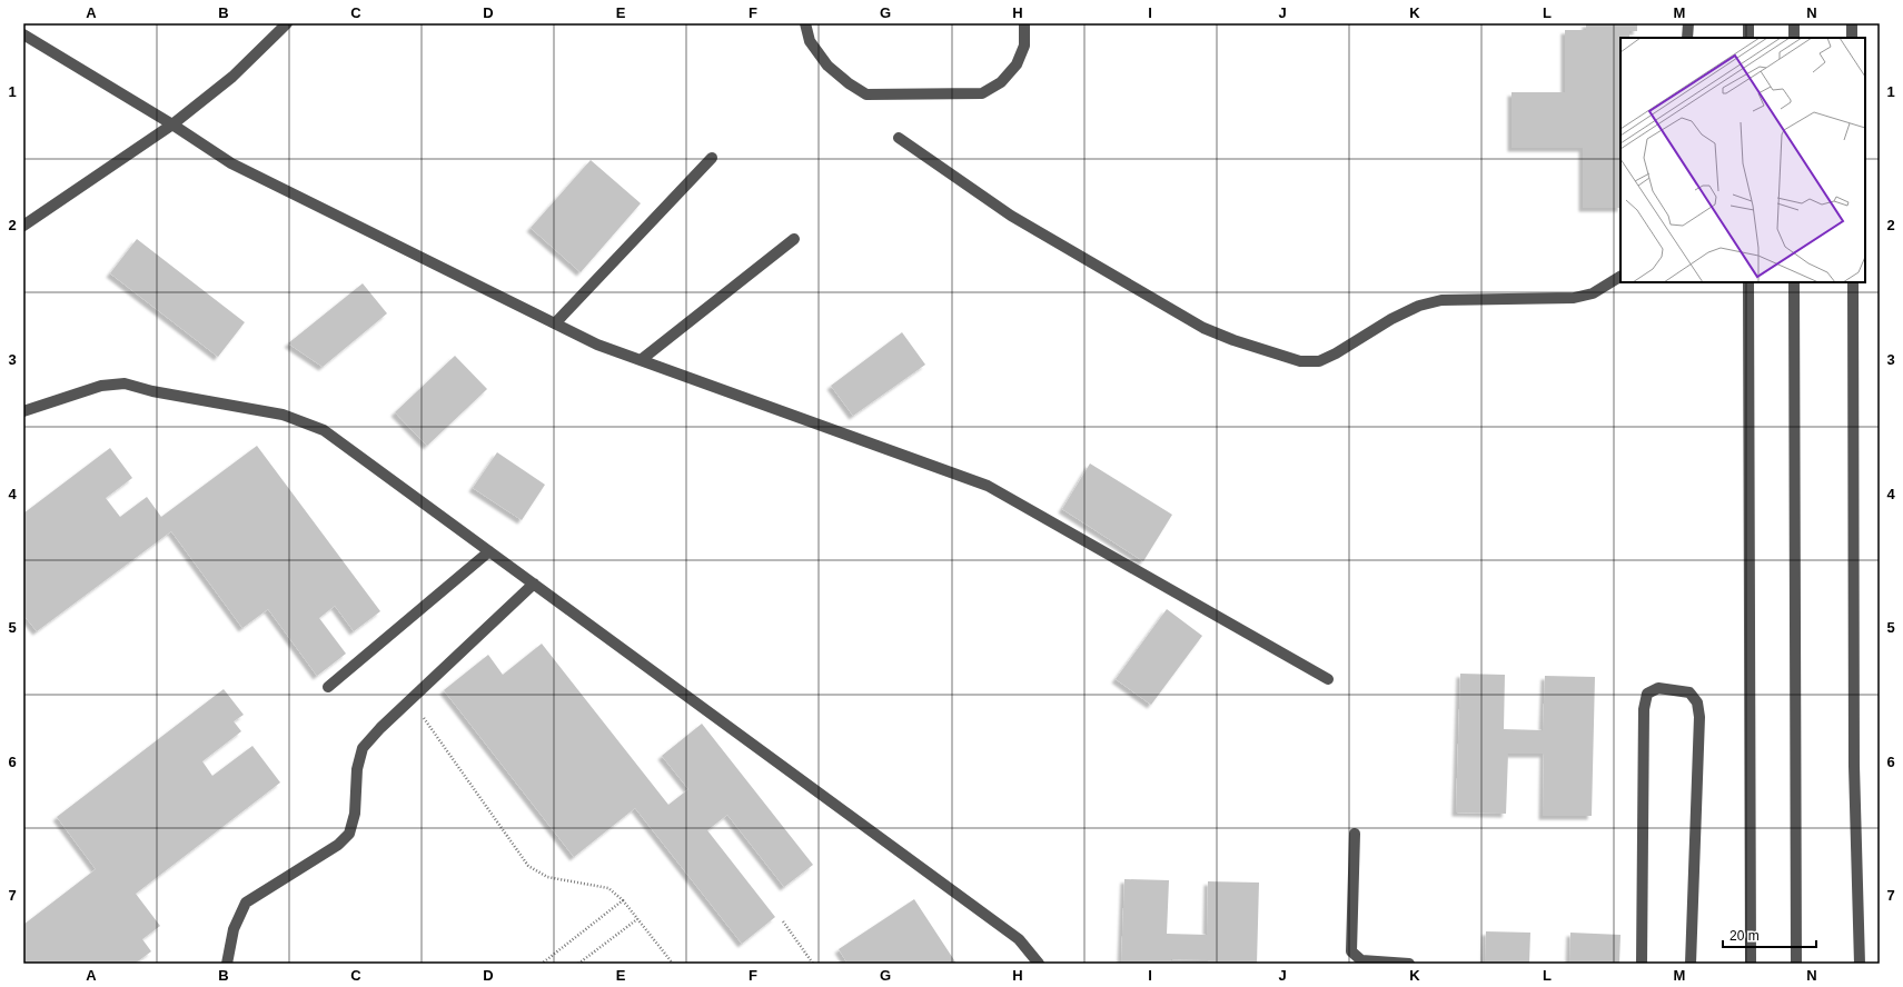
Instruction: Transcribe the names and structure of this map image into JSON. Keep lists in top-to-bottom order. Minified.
{"scale_bar":"20 m","grid":{"columns":["A","B","C","D","E","F","G","H","I","J","K","L","M","N"],"rows":["1","2","3","4","5","6","7"]}}
